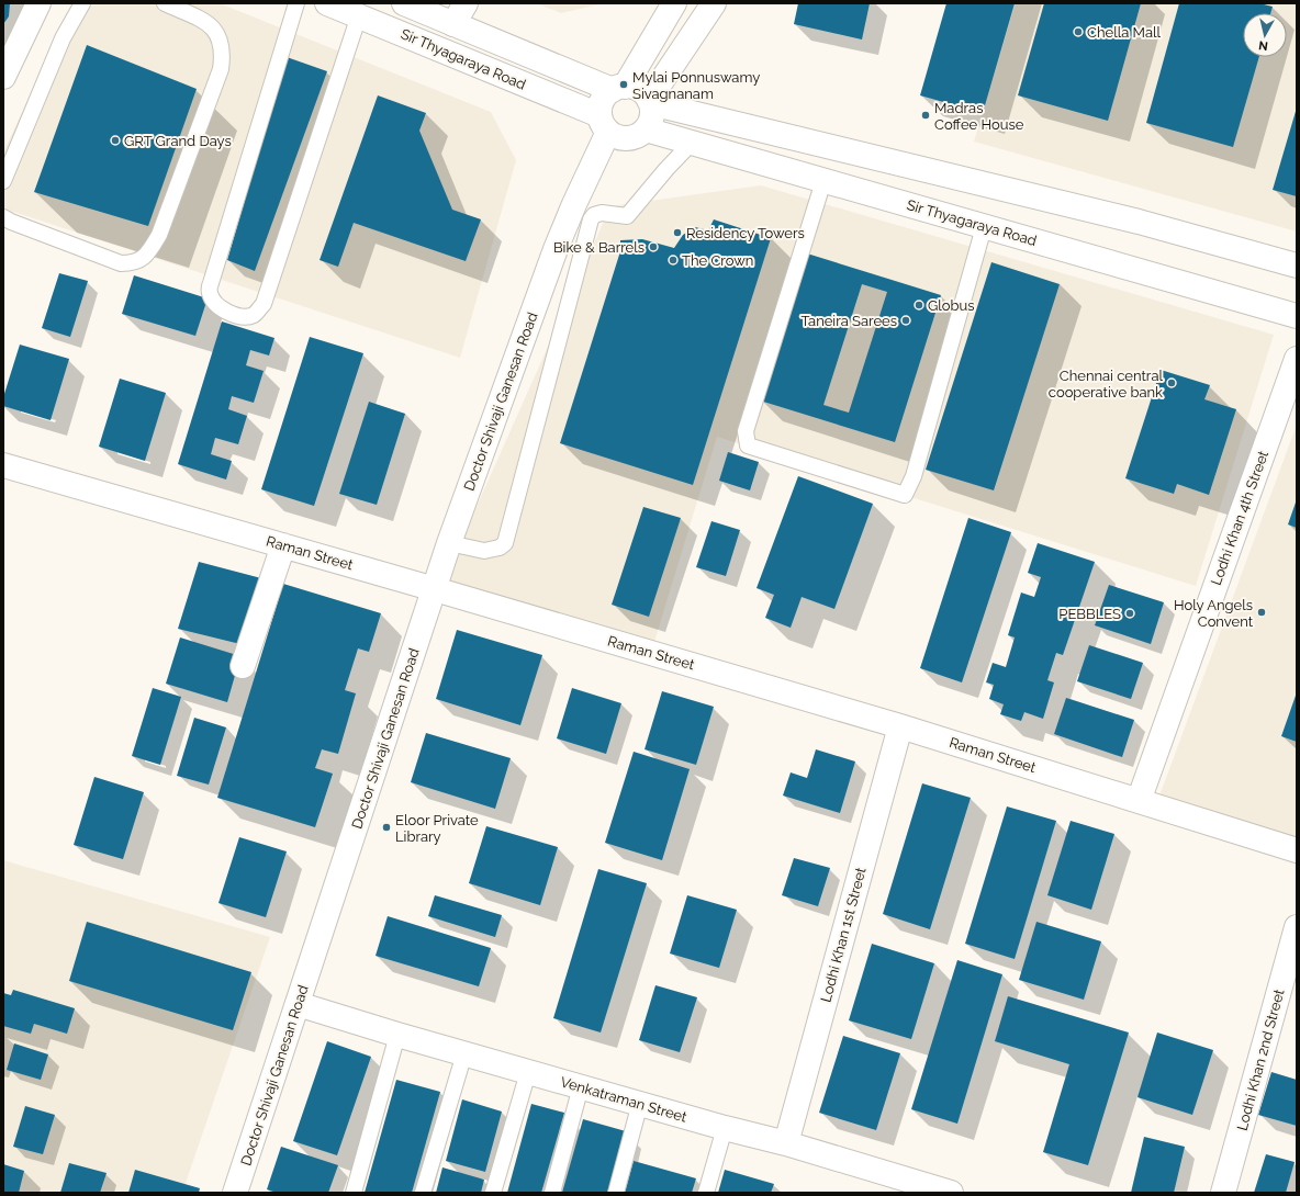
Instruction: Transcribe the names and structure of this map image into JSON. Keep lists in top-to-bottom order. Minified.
{"streets":{"street":["Sir Thyagaraya Road","Doctor Shivaji Ganesan Road","Lodhi Khan 4th Street","Raman Street","Lodhi Khan 1st Street","Lodhi Khan 2nd Street","Venkatraman Street"]},"crossings":[["Sir Thyagaraya Road","Doctor Shivaji Ganesan Road"],["Doctor Shivaji Ganesan Road","Raman Street"],["Doctor Shivaji Ganesan Road","Venkatraman Street"],["Lodhi Khan 4th Street","Raman Street"],["Raman Street","Lodhi Khan 1st Street"],["Lodhi Khan 1st Street","Venkatraman Street"]],"places":["Chella Mall","Mylai Ponnuswamy Sivagnanam","Madras Coffee House","GRT Grand Days","Residency Towers","Bike & Barrels","The Crown","Globus","Taneira Sarees","Chennai central cooperative bank","Holy Angels Convent","PEBBLES","Eloor Private Library"],"north":"bottom"}
